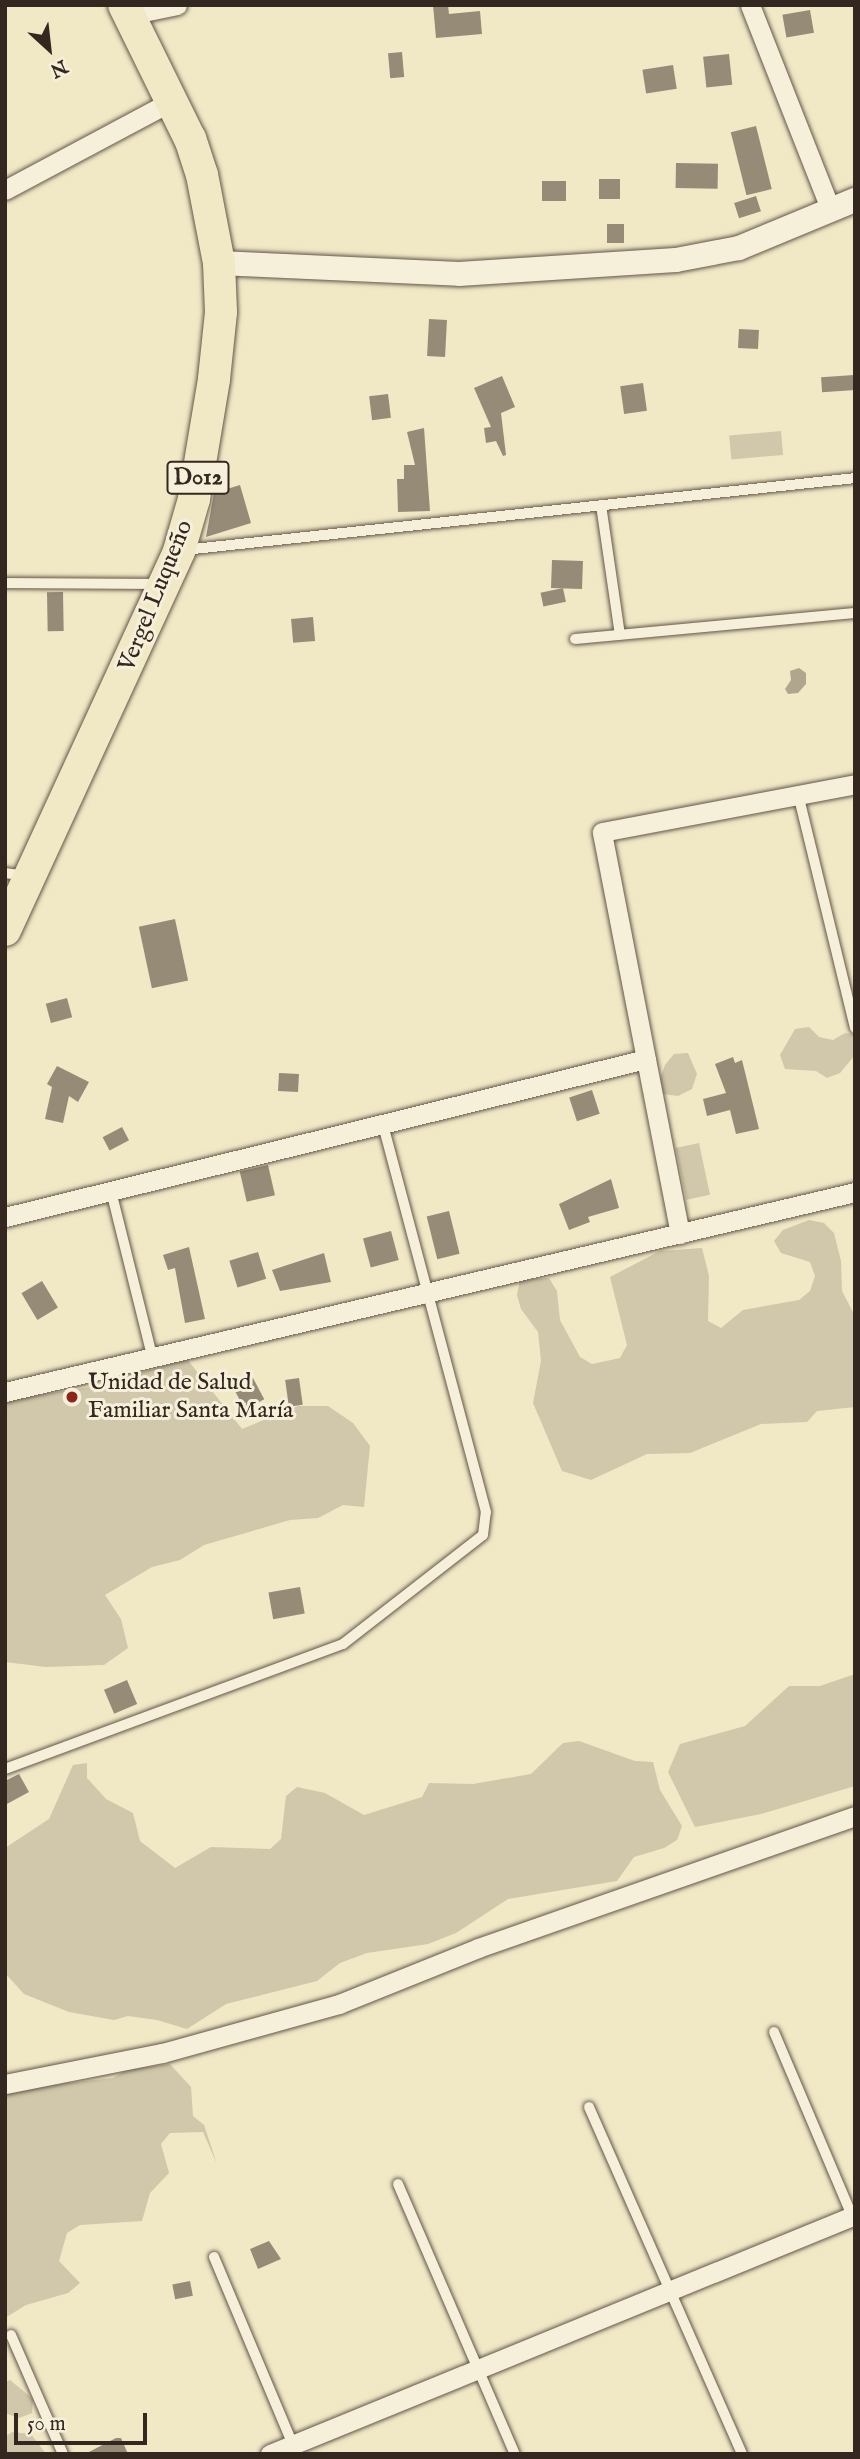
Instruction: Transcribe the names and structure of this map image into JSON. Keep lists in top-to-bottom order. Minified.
{"streets":{"main road":["D012","Vergel Luqueño"]},"places":["Unidad de Salud Familiar Santa María"],"scale_bar":"50 m","north":"bottom right"}
